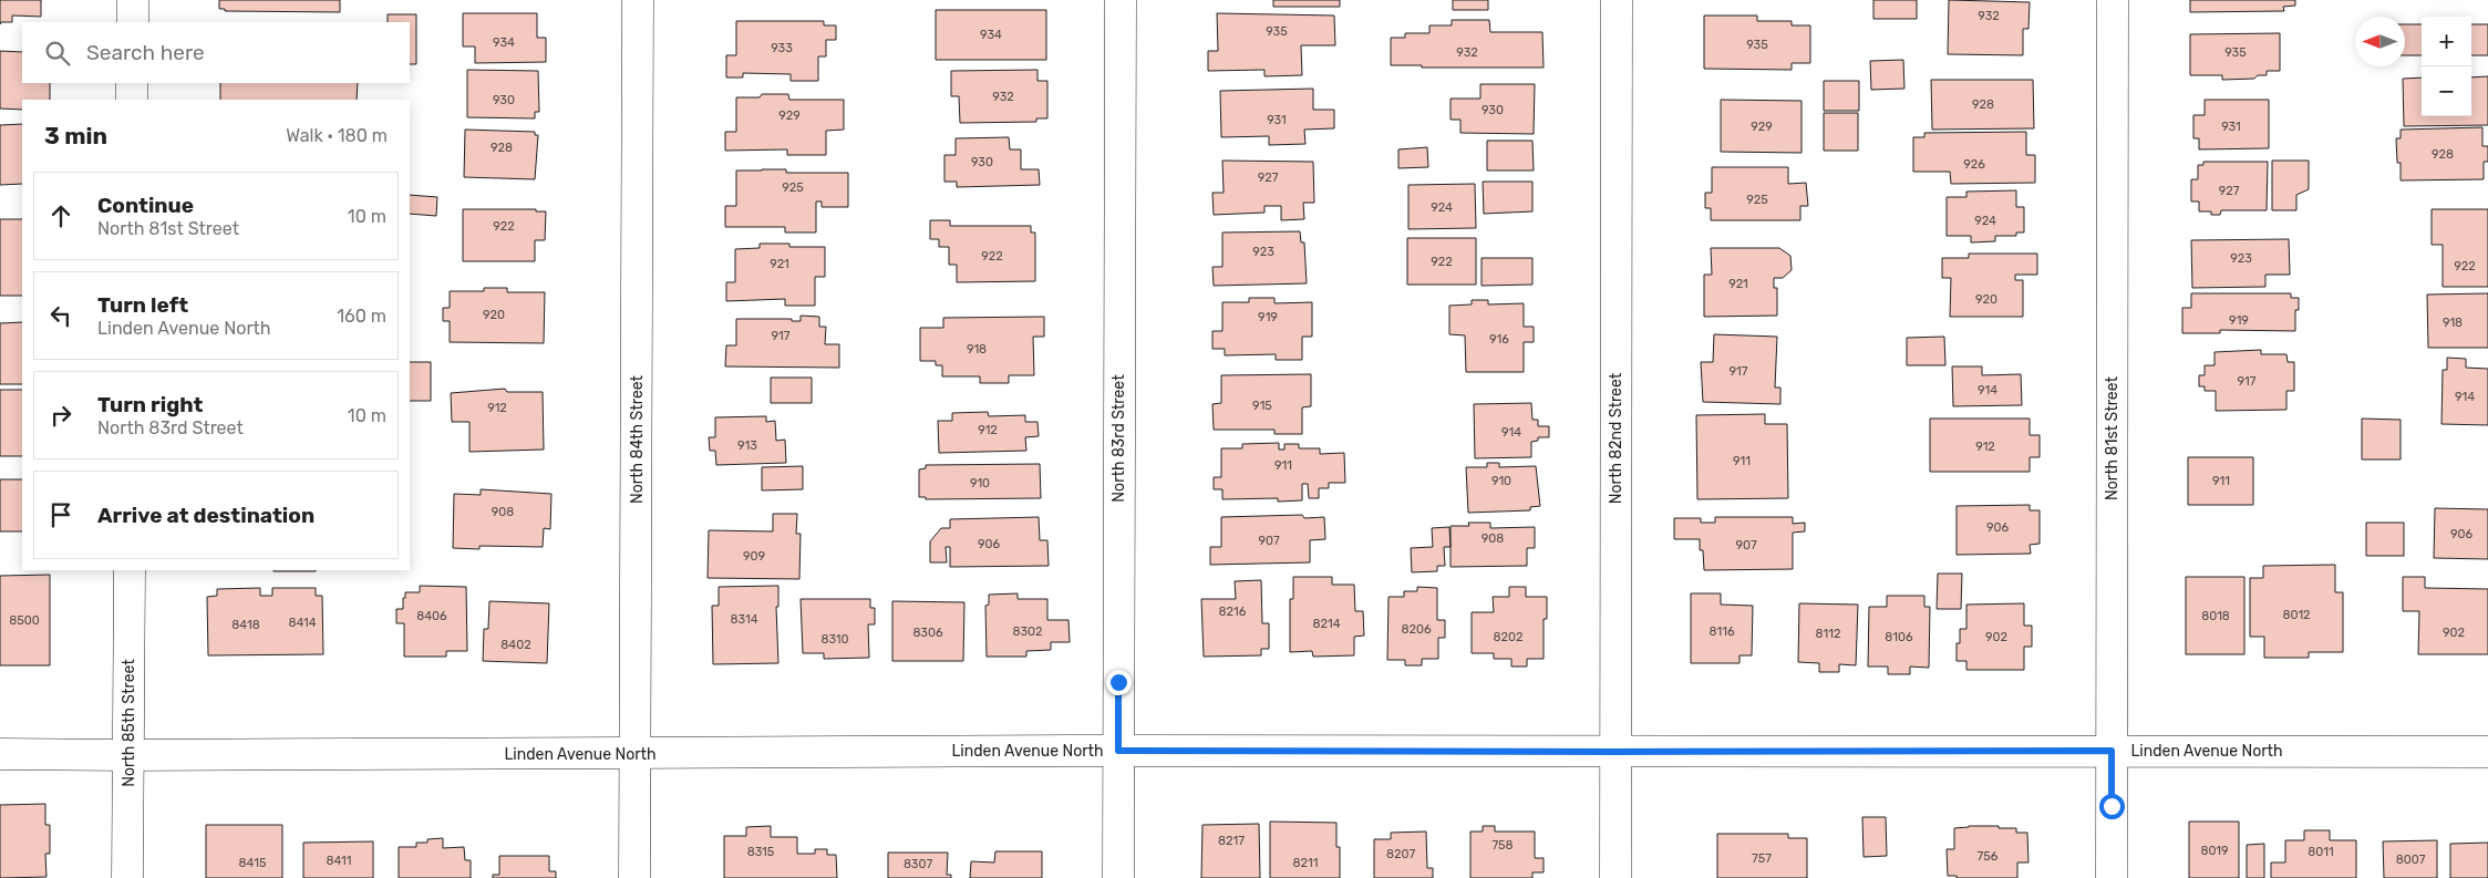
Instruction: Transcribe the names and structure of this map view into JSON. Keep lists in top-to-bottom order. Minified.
{"streets":{"street":["North 83rd Street","North 82nd Street","North 81st Street","North 84th Street","North 85th Street","Linden Avenue North"]},"crossings":[["North 83rd Street","Linden Avenue North"],["North 82nd Street","Linden Avenue North"],["North 81st Street","Linden Avenue North"],["North 84th Street","Linden Avenue North"],["North 85th Street","Linden Avenue North"]],"house_numbers":["932","935","934","934","935","933","932","935","932","930","928","930","929","931","929","931","928","928","930","926","927","925","927","925","924","924","922","923","922","923","922","921","922","921","920","920","919","919","918","917","916","918","917","917","914","914","915","912","912","914","913","912","911","911","910","911","910","908","906","906","908","907","906","907","909","8216","8012","8406","8018","8314","8500","8414","8214","8418","8206","8302","8116","8306","902","8112","8202","8106","902","8310","8402","8217","758","8019","8315","8011","8207","756","757","8007","8411","8415","8211","8307"],"north":"left","page":{"map_buttons":["+","−"],"search":"Search here","heading":["3 min","Walk · 180 m"],"list":[["Continue","North 81st Street","10 m"],["Turn left","Linden Avenue North","160 m"],["Turn right","North 83rd Street","10 m"],"Arrive at destination"]}}
